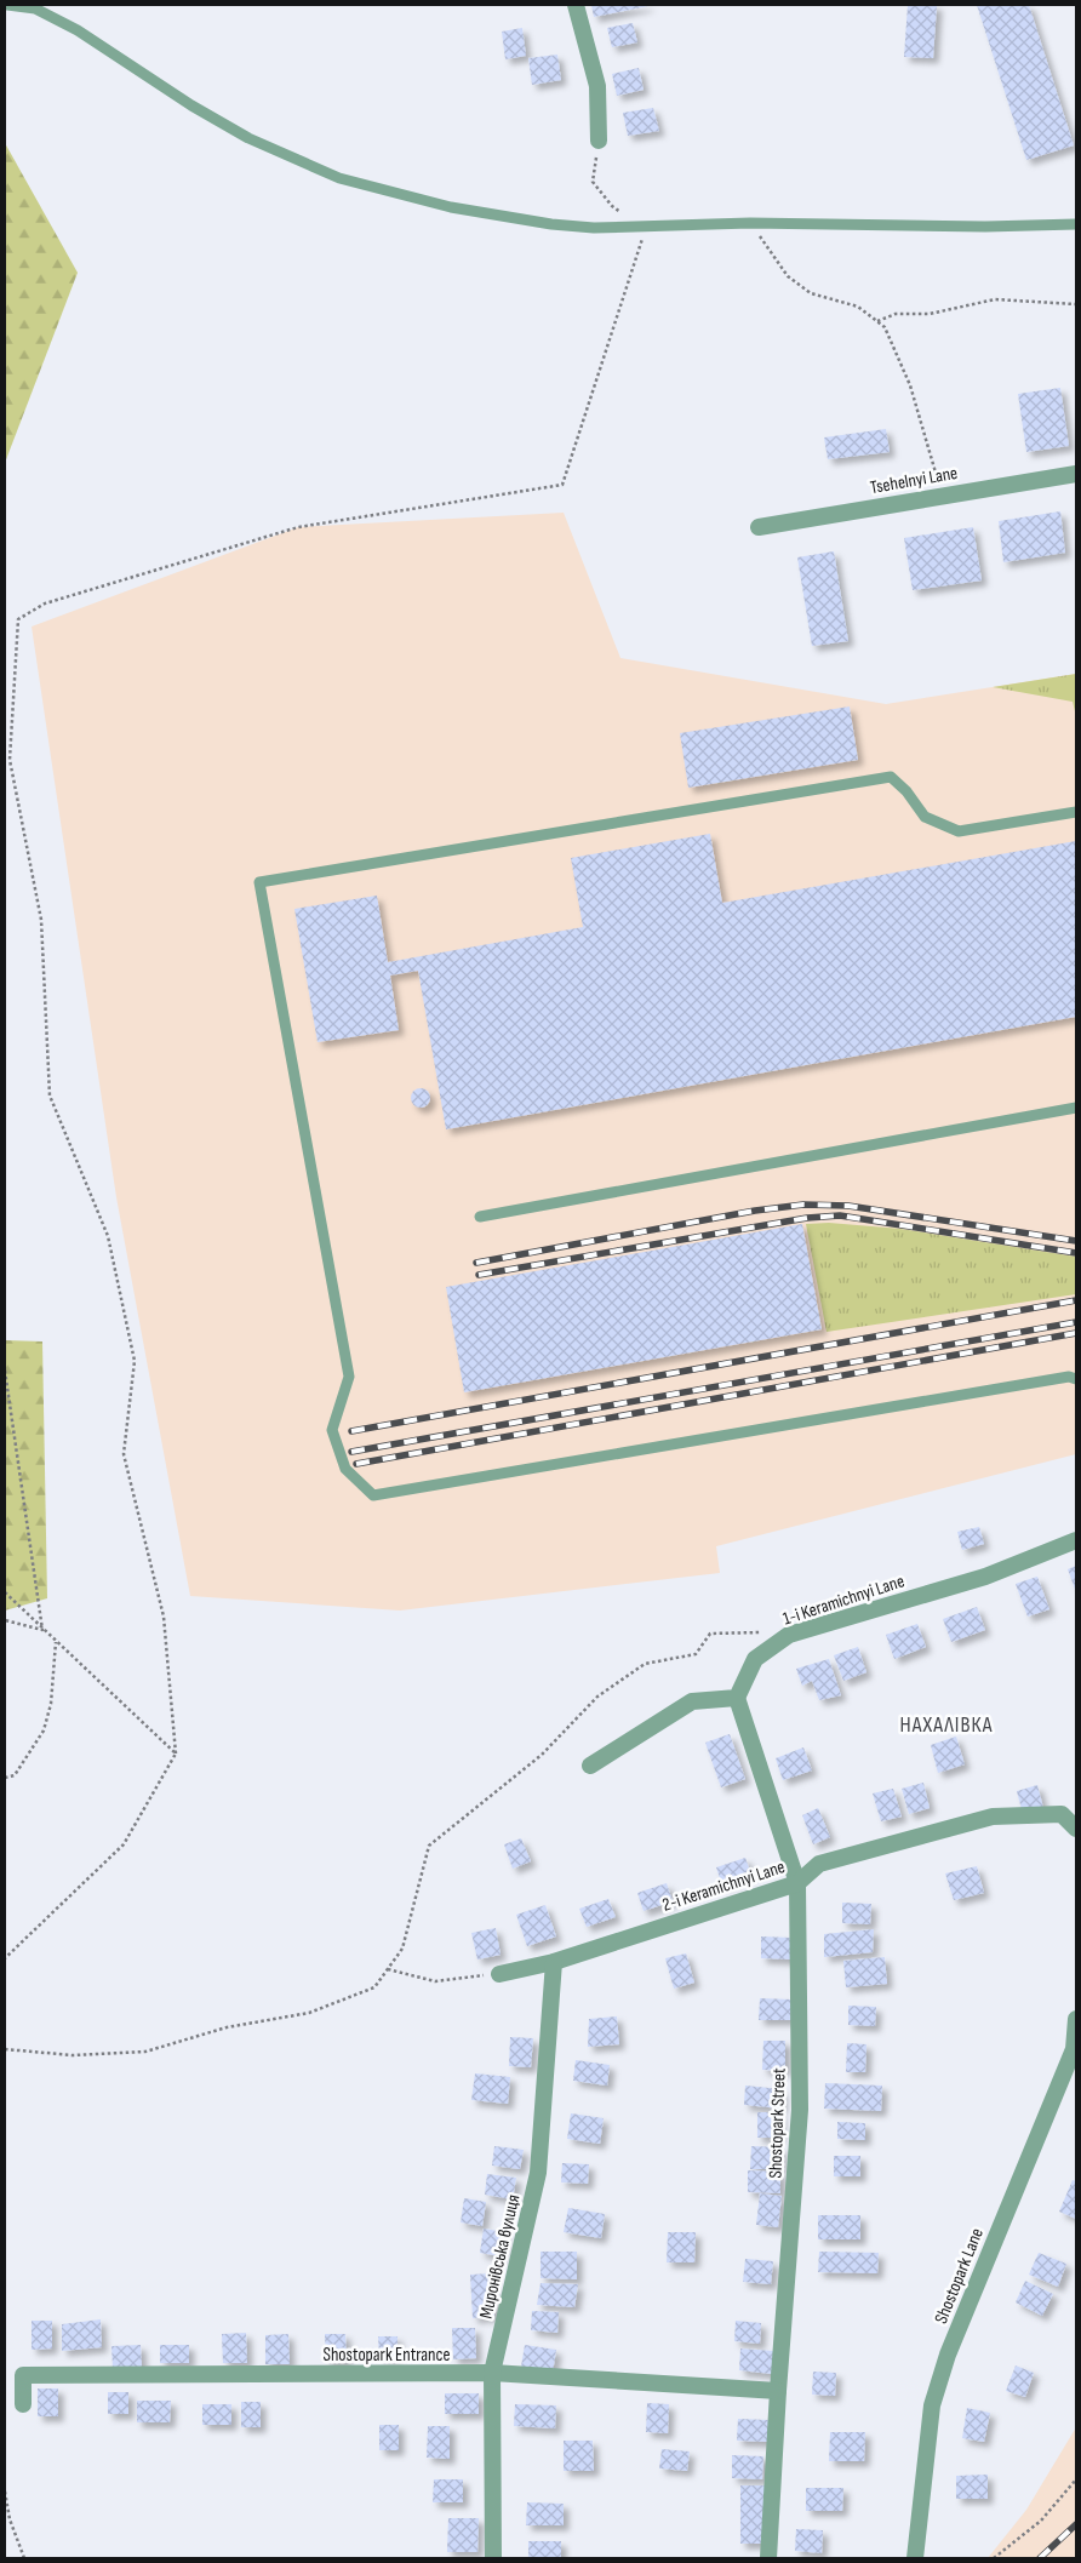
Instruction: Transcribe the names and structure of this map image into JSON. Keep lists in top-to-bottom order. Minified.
{"streets":{"street":["Tsehelnyi Lane","1-i Keramichnyi Lane","2-i Keramichnyi Lane","Shostopark Street","Миронівська вулиця","Shostopark Lane","Shostopark Entrance"]},"crossings":[["1-i Keramichnyi Lane","Shostopark Street"],["2-i Keramichnyi Lane","Shostopark Street"],["2-i Keramichnyi Lane","Миронівська вулиця"],["Shostopark Street","Shostopark Entrance"],["Миронівська вулиця","Shostopark Entrance"]],"districts":["НАХАЛІВКА"]}
